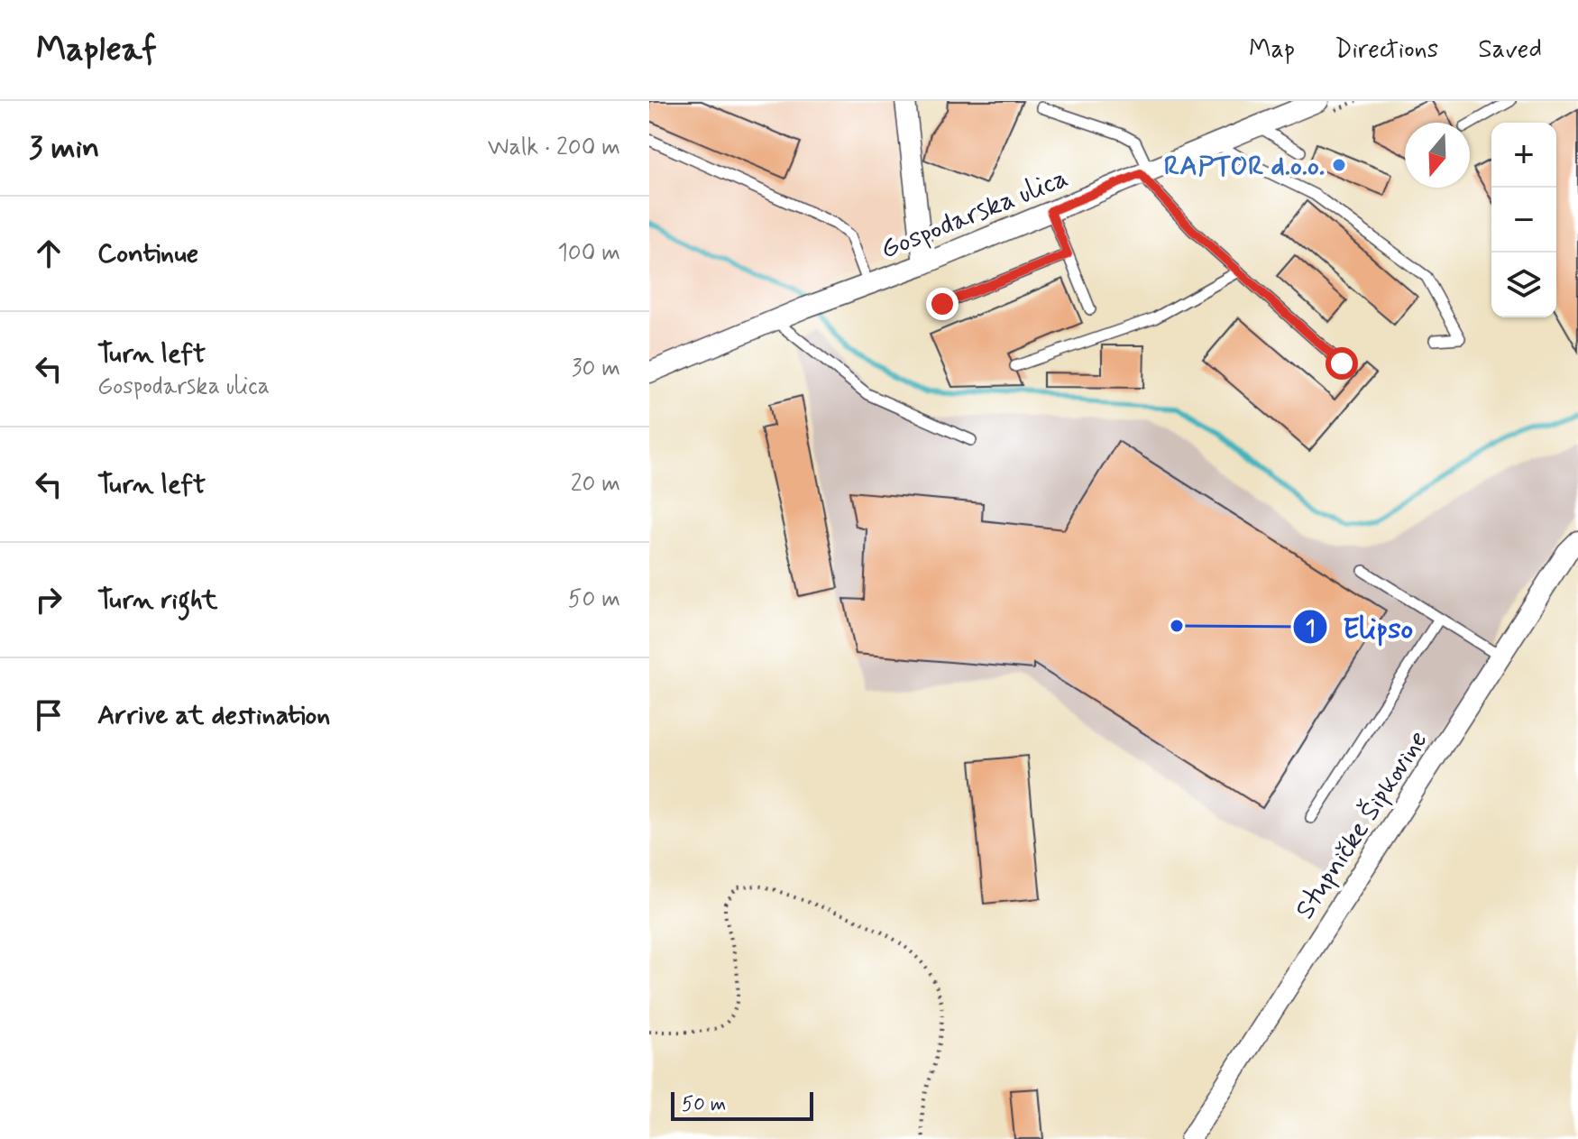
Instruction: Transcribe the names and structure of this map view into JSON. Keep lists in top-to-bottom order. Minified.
{"streets":{"street":["Gospodarska ulica","Stupničke Šipkovine"]},"places":["RAPTOR d.o.o.","Elipso"],"scale_bar":"50 m","north":"bottom","page":{"header":"Mapleaf","nav":["Map","Directions","Saved"],"heading":["3 min","Walk · 200 m"],"map_buttons":["+","−"],"list":[["Continue","100 m"],["Turn left","Gospodarska ulica","30 m"],["Turn left","20 m"],["Turn right","50 m"],"Arrive at destination"],"scale":"50 m"}}
